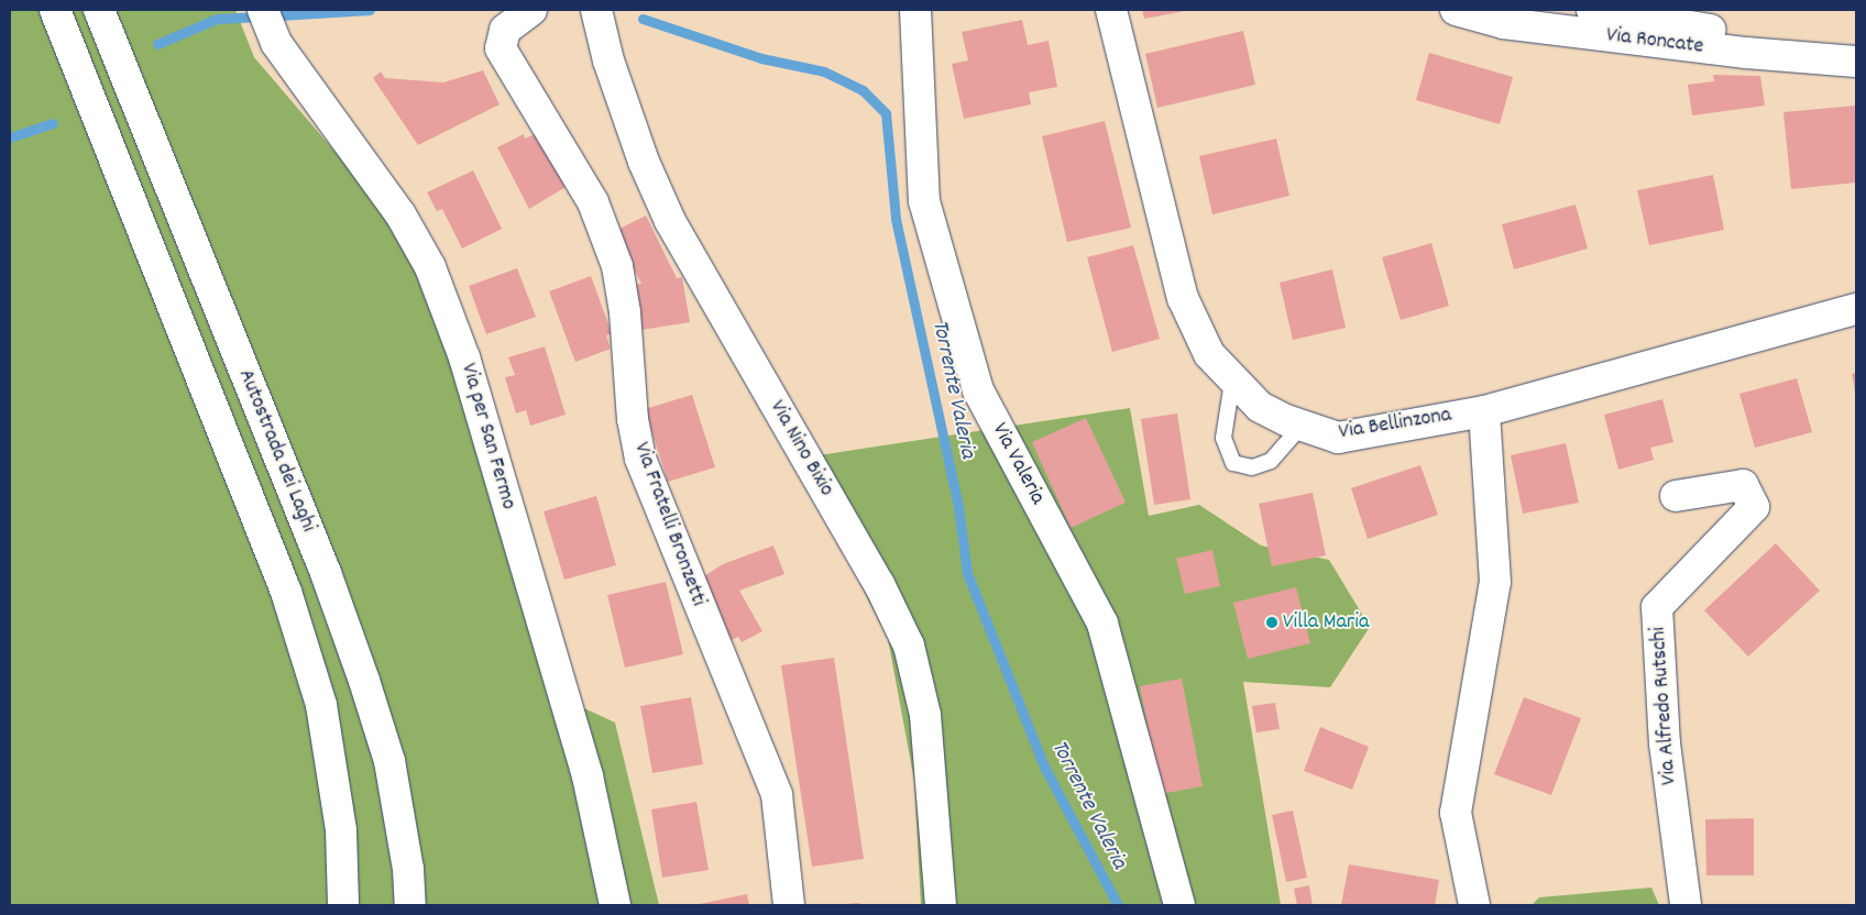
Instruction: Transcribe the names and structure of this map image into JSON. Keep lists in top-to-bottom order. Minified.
{"streets":{"main road":["Via Roncate","Via Bellinzona","Via per San Fermo","Via Nino Bixio","Autostrada dei Laghi","Via Valeria","Via Fratelli Bronzetti","Via Alfredo Rutschi"]},"water":["Torrente Valeria"],"places":["Villa Maria"]}
